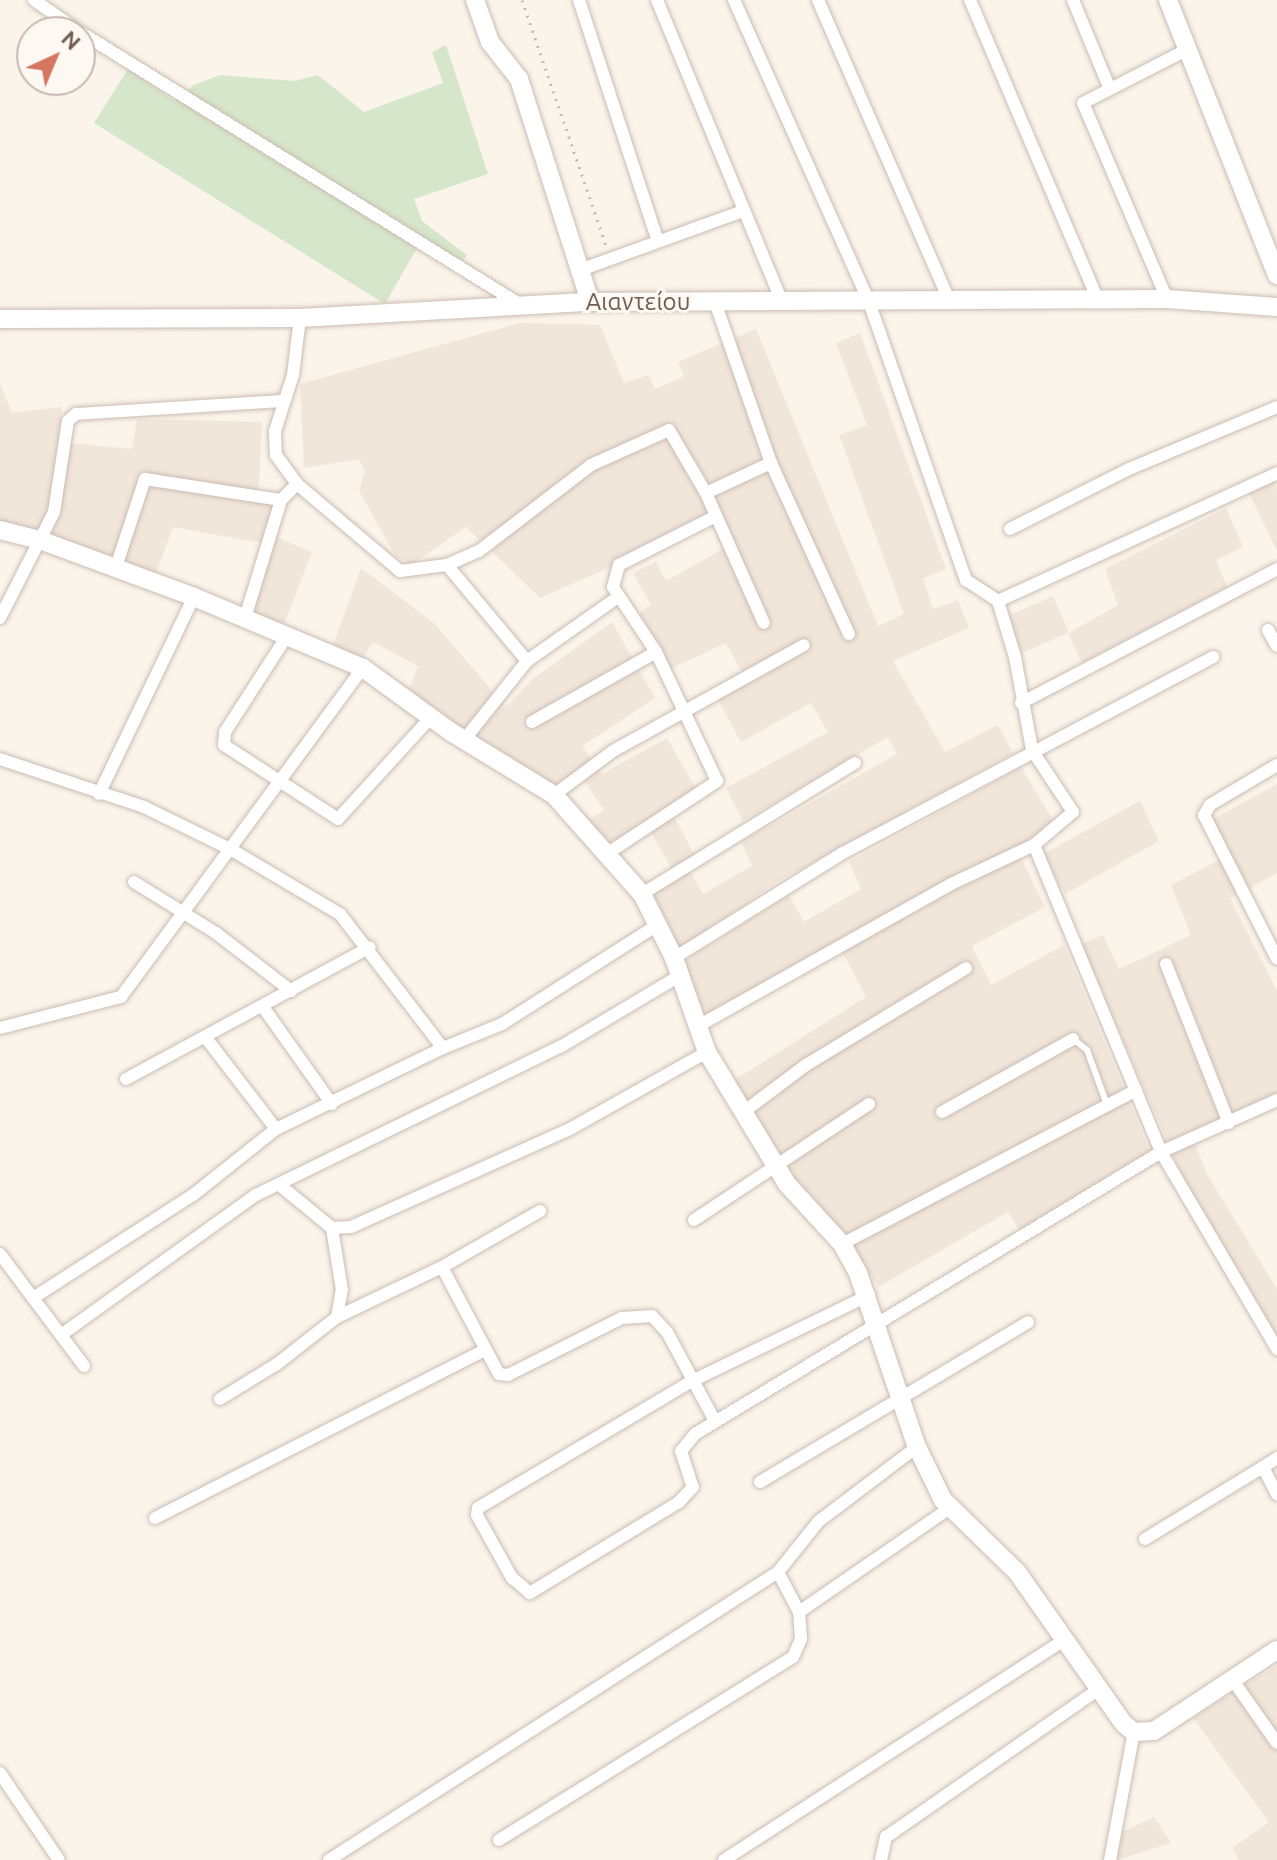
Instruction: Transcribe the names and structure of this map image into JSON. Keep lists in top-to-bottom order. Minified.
{"streets":{"street":["Αιαντείου"]},"north":"top right"}
